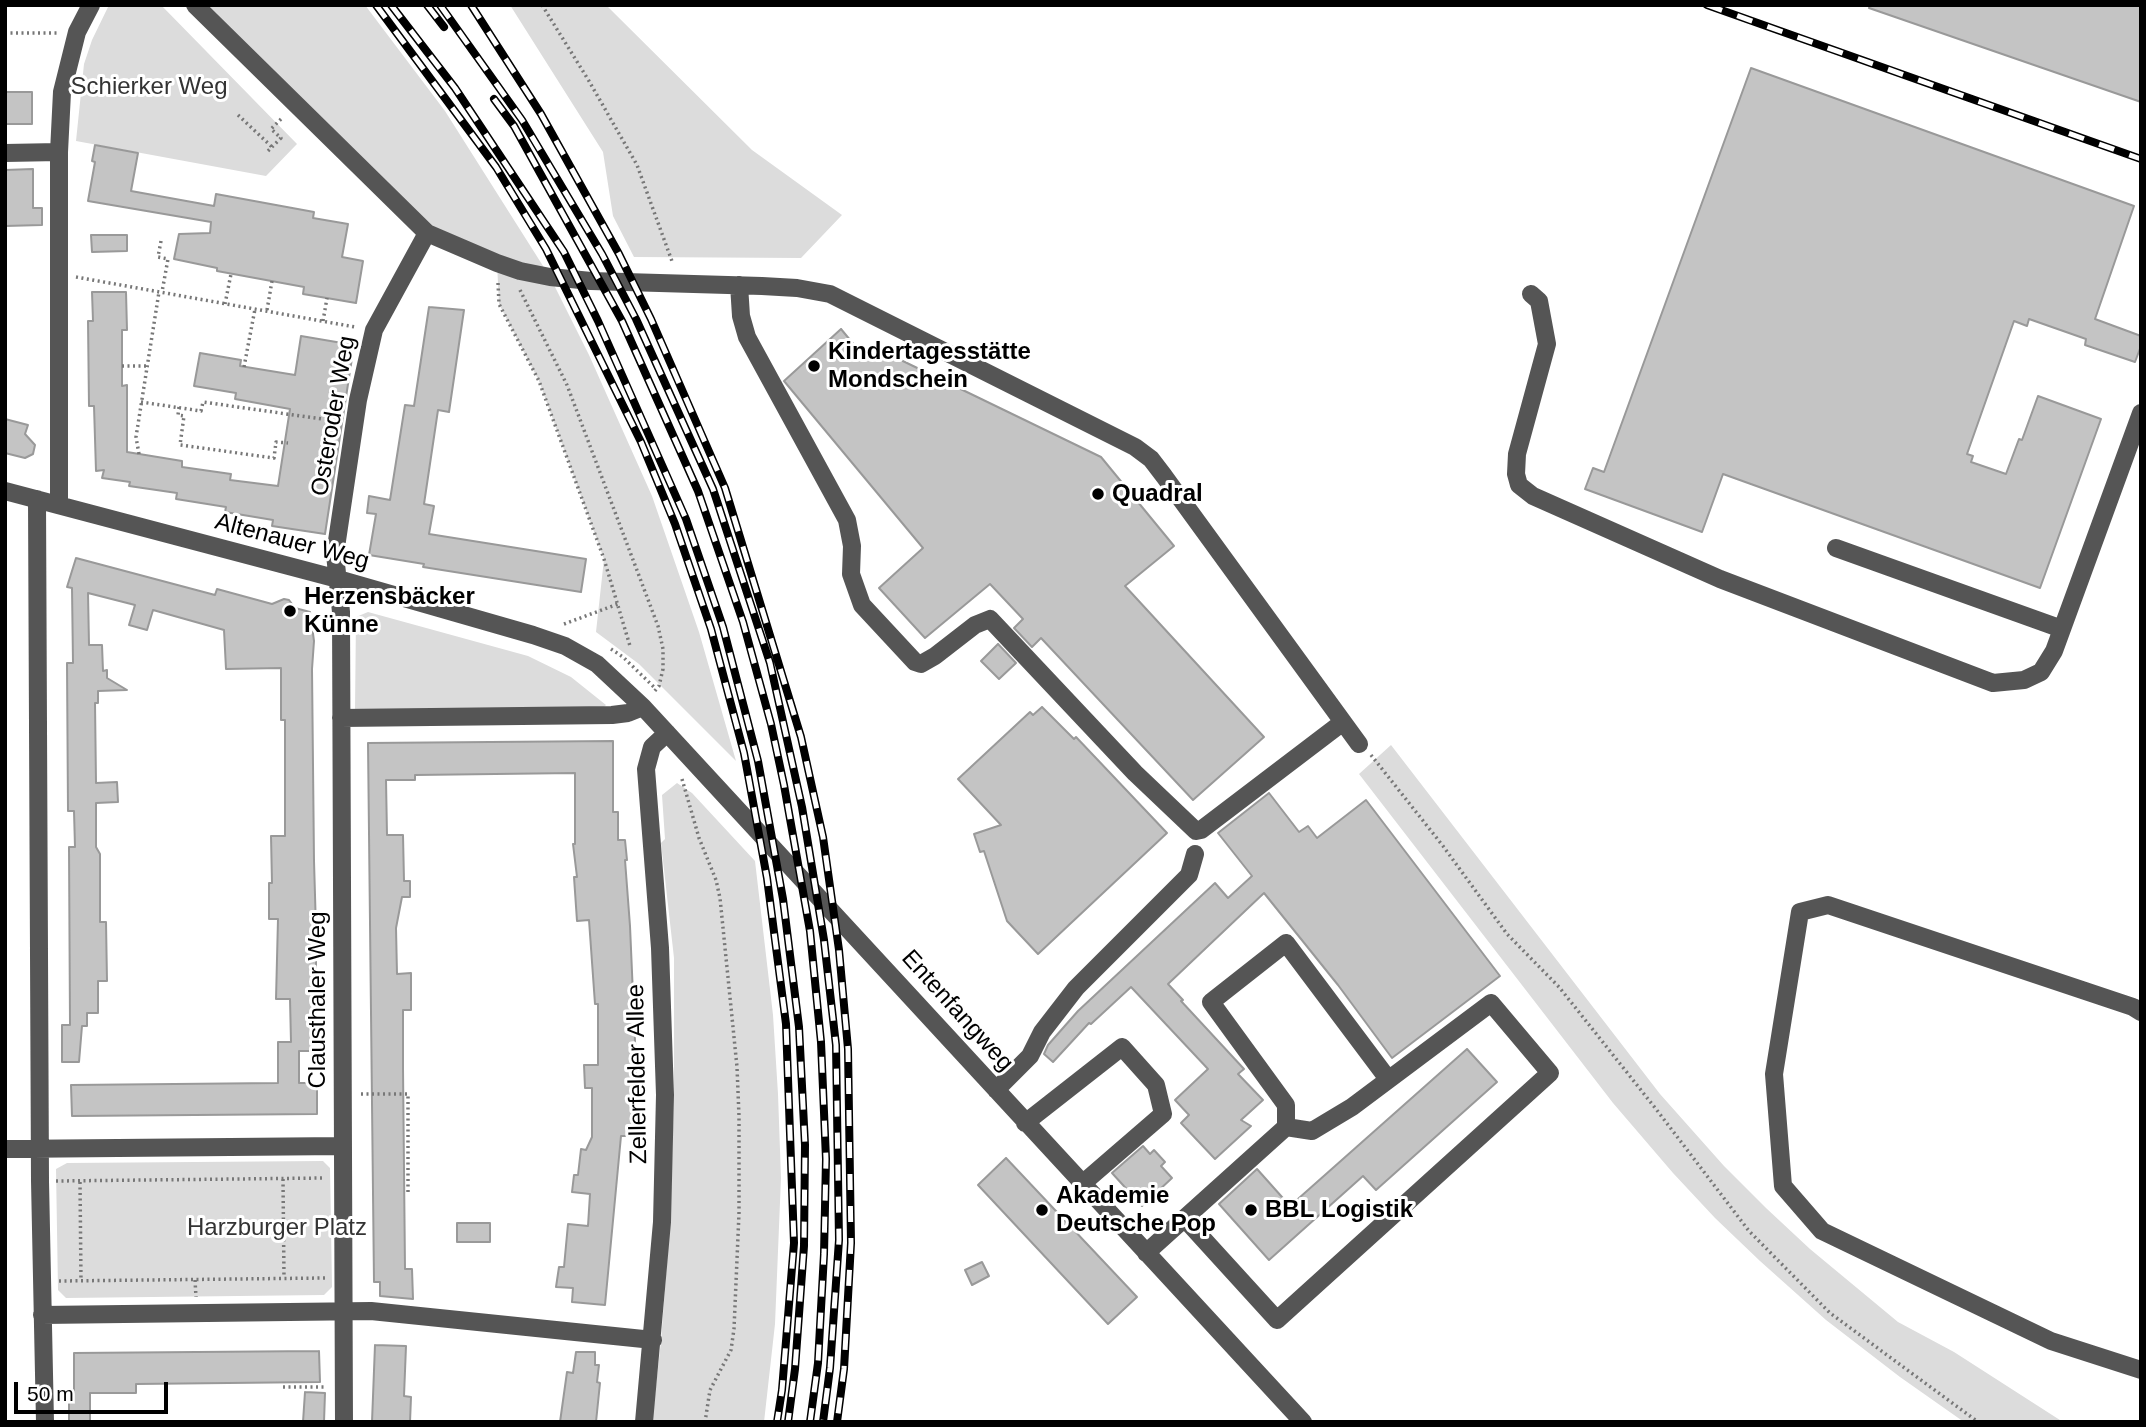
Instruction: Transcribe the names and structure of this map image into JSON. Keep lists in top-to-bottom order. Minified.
{"streets":{"street":["Osteroder Weg","Altenauer Weg","Clausthaler Weg","Entenfangweg","Zellerfelder Allee"]},"crossings":[["Osteroder Weg","Altenauer Weg"],["Osteroder Weg","Clausthaler Weg"],["Altenauer Weg","Clausthaler Weg"],["Altenauer Weg","Entenfangweg"],["Entenfangweg","Zellerfelder Allee"]],"parks":["Schierker Weg","Harzburger Platz"],"places":["Kindertagesstätte Mondschein","Quadral","Herzensbäcker Künne","Akademie Deutsche Pop","BBL Logistik"],"scale_bar":"50 m"}
